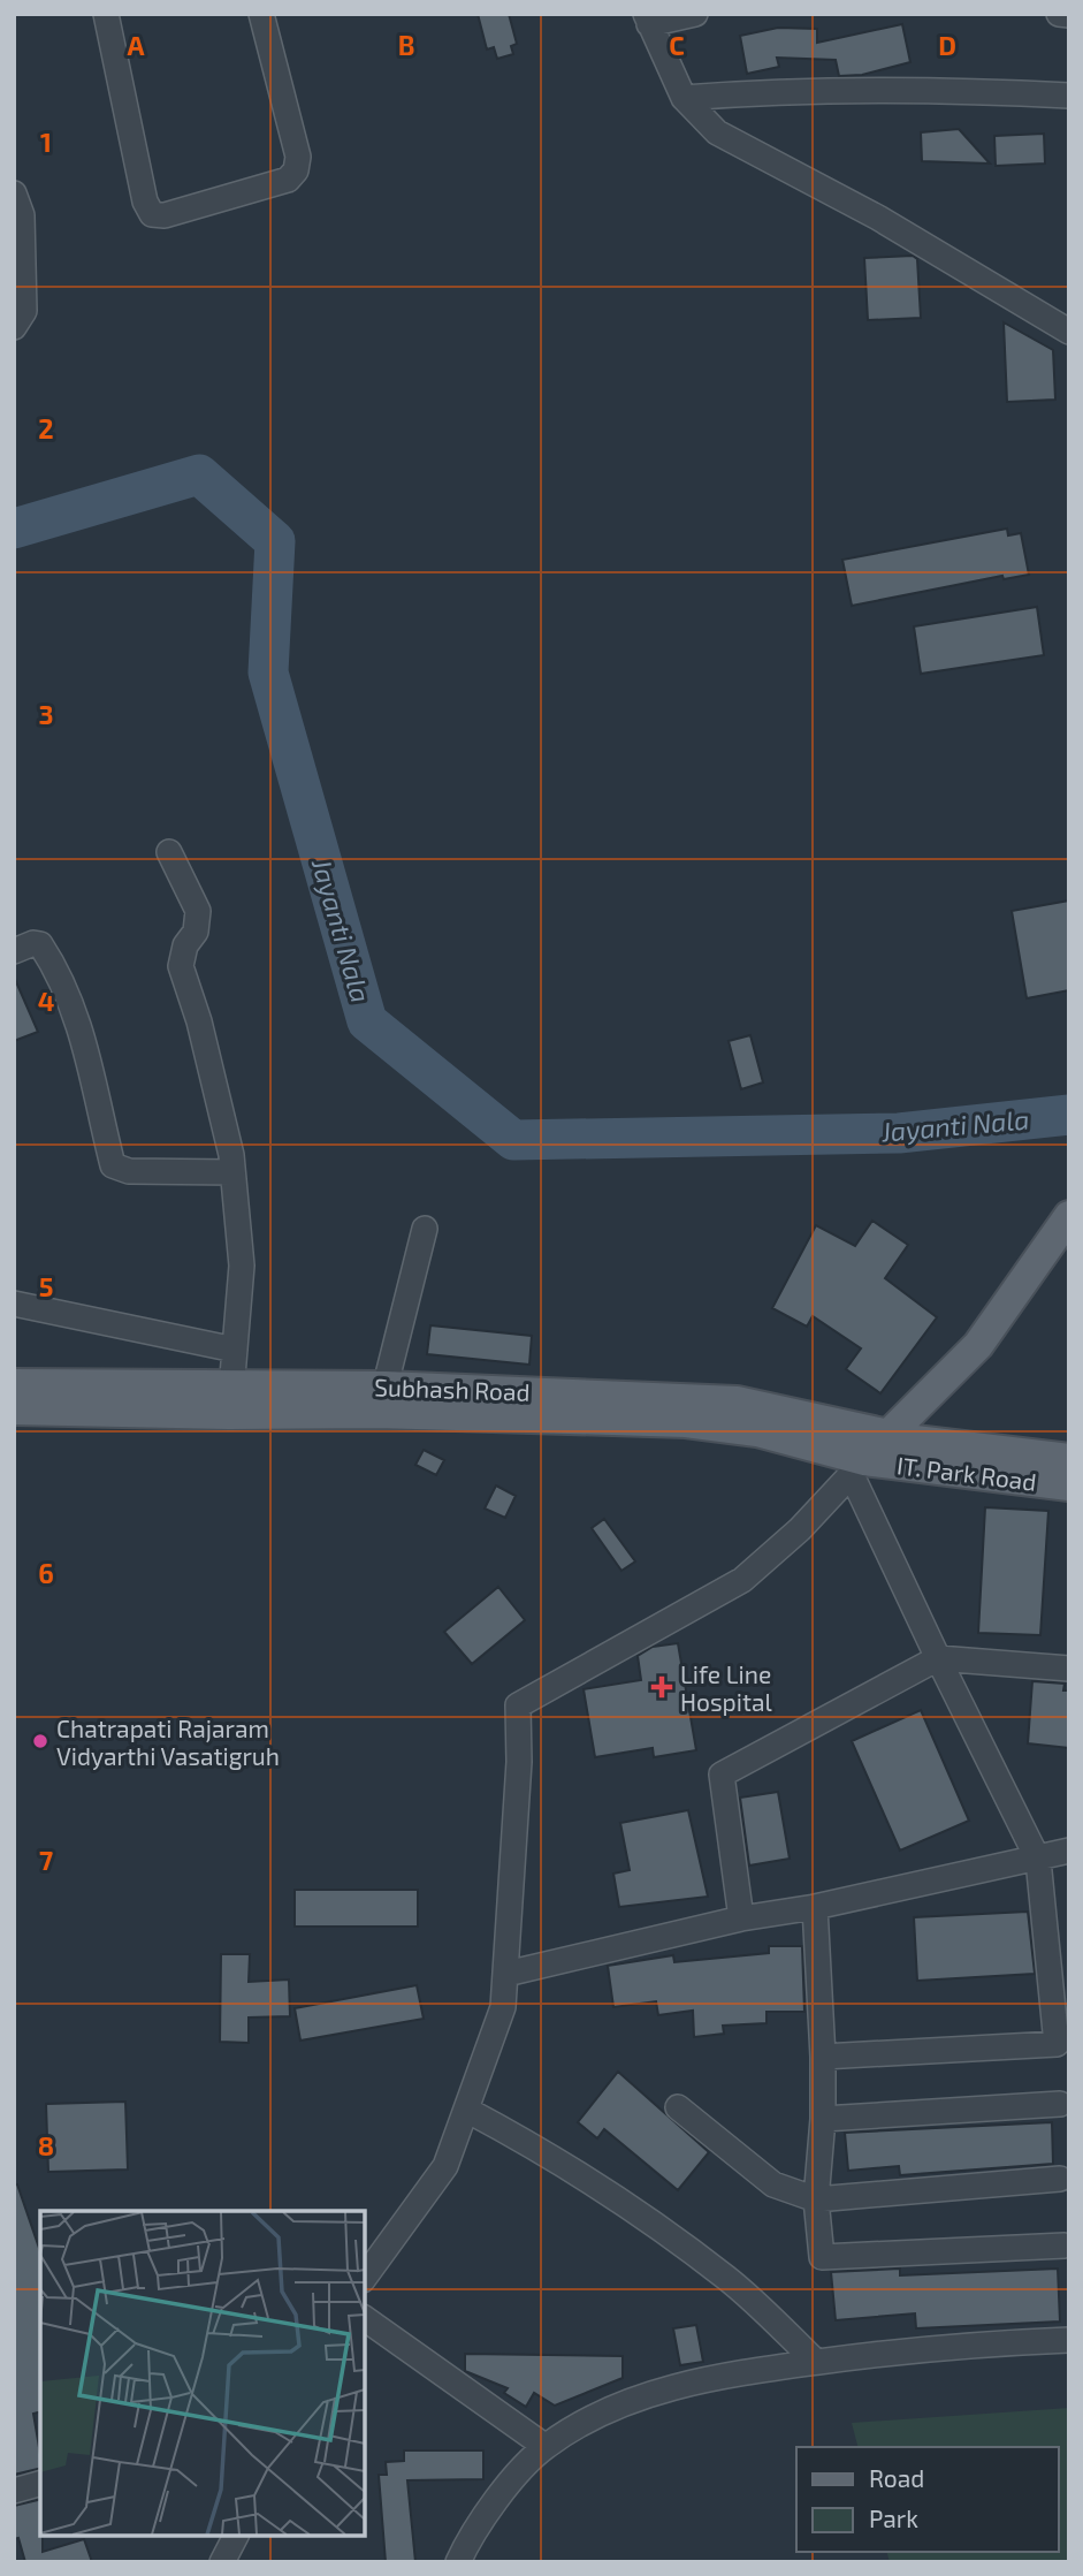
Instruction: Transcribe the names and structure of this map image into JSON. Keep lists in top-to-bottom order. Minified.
{"streets":{"main road":["Subhash Road","IT. Park Road"]},"crossings":[["Subhash Road","IT. Park Road"]],"water":["Jayanti Nala"],"places":{"health":["Life Line Hospital"],"other":["Chatrapati Rajaram Vidyarthi Vasatigruh"]},"legend":["Road","Park"],"grid":{"columns":["A","B","C","D"],"rows":["1","2","3","4","5","6","7","8"]}}
